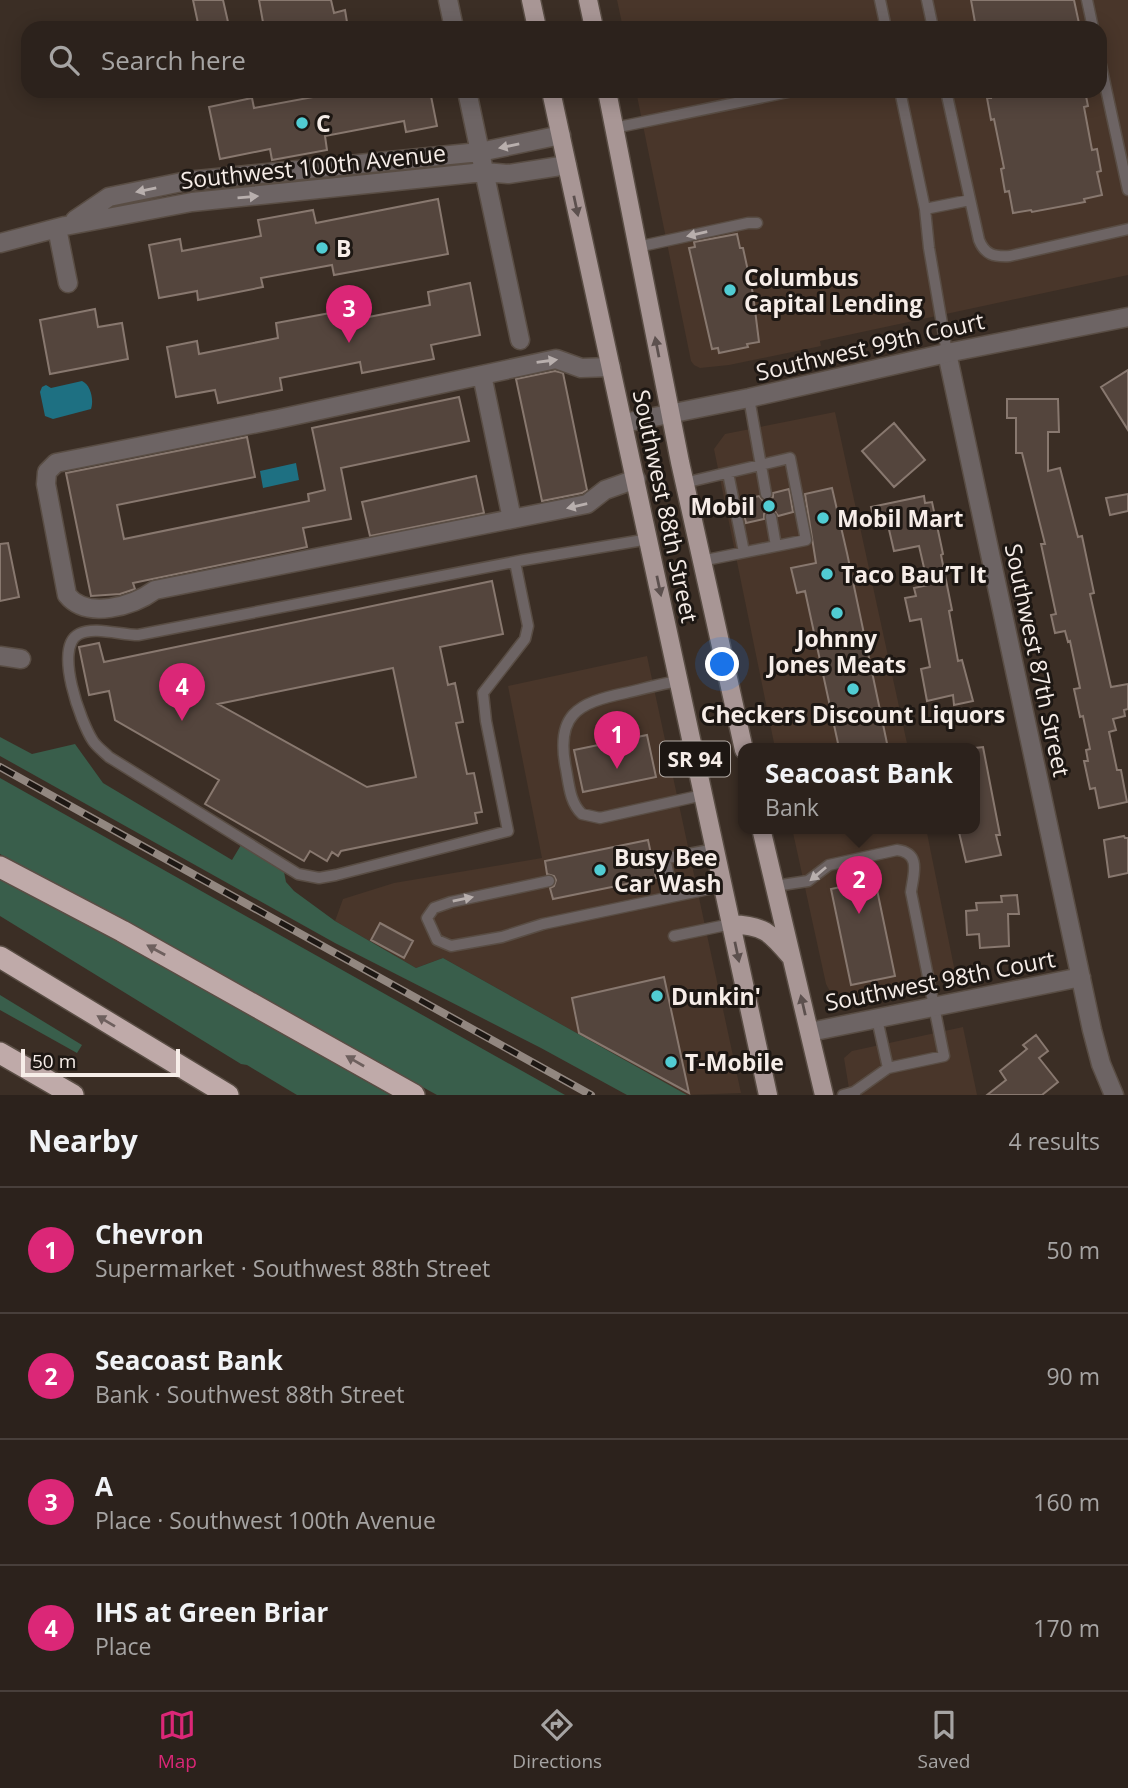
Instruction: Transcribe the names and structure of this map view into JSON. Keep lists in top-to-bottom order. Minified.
{"streets":{"main road":["Southwest 88th Street","SR 94"],"street":["Southwest 100th Avenue","Southwest 99th Court","Southwest 87th Street","Southwest 98th Court"]},"crossings":[["Southwest 100th Avenue","Southwest 88th Street"],["Southwest 99th Court","Southwest 88th Street"],["Southwest 99th Court","Southwest 87th Street"],["Southwest 87th Street","Southwest 98th Court"]],"places":["C","B","Columbus Capital Lending","Mobil","Mobil Mart","Taco Bau’T It","Johnny Jones Meats","Checkers Discount Liquors","Busy Bee Car Wash","Dunkin'","T-Mobile"],"scale_bar":"50 m","page":{"search":"Search here","pins":["3","4","1","2"],"popup":["Seacoast Bank","Bank"],"scale":"50 m","heading":["Nearby","4 results"],"list":[{"mark":"1","name":"Chevron","note":"Supermarket · Southwest 88th Street","value":"50 m"},{"mark":"2","name":"Seacoast Bank","note":"Bank · Southwest 88th Street","value":"90 m"},{"mark":"3","name":"A","note":"Place · Southwest 100th Avenue","value":"160 m"},{"mark":"4","name":"IHS at Green Briar","note":"Place","value":"170 m"}],"nav":["Map","Directions","Saved"]}}
